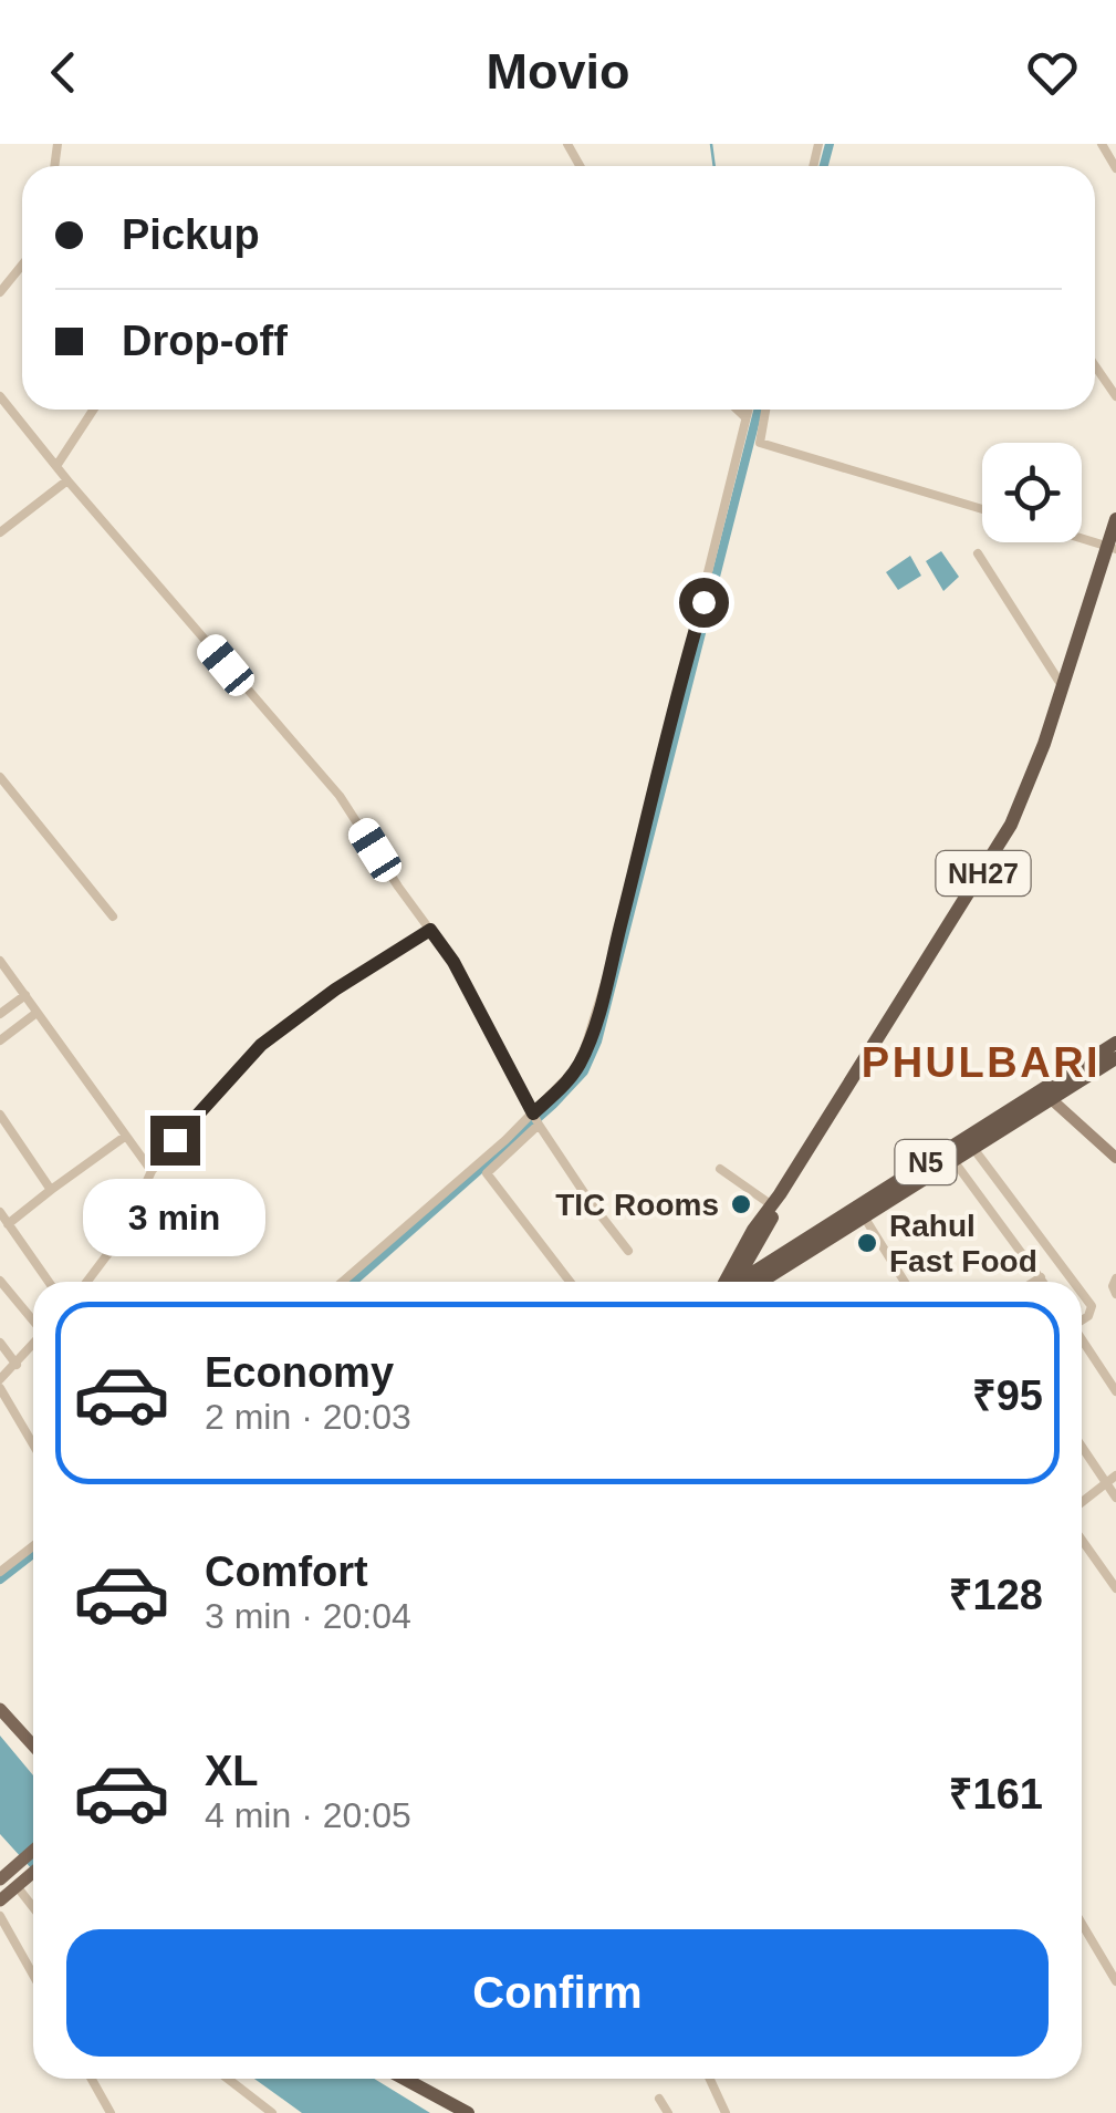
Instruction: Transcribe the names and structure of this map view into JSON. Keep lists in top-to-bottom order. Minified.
{"streets":{"highway":["NH27","N5"]},"districts":["PHULBARI"],"places":["TIC Rooms","Rahul Fast Food"],"page":{"header":"Movio","banner":["Pickup","Drop-off"],"bubble":"3 min","list":[{"name":"Economy","note":"2 min · 20:03","value":"₹95"},{"name":"Comfort","note":"3 min · 20:04","value":"₹128"},{"name":"XL","note":"4 min · 20:05","value":"₹161"}],"buttons":"Confirm"}}
